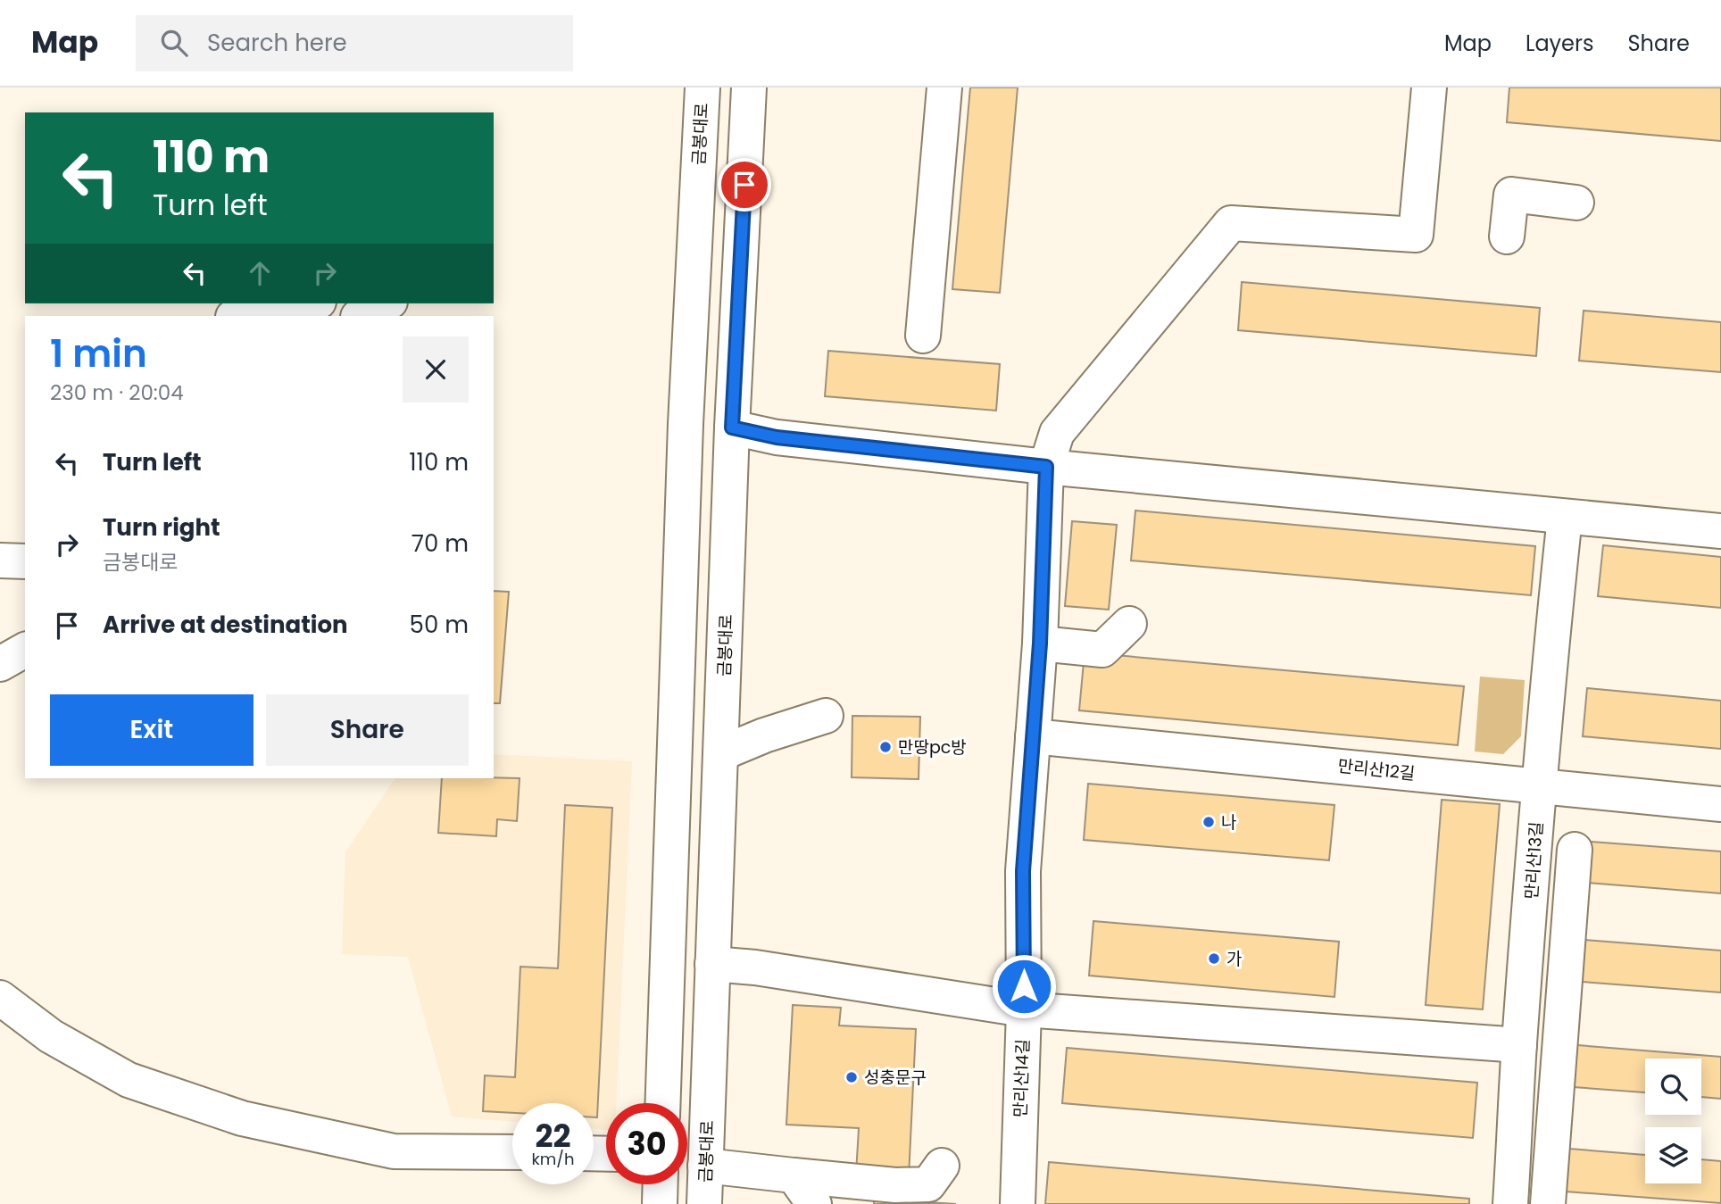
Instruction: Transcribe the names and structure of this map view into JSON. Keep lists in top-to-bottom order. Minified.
{"streets":{"street":["금봉대로","만리산12길","만리산13길","만리산14길"]},"crossings":[["만리산12길","만리산13길"],["만리산12길","만리산14길"]],"places":["만땅pc방","나","가","성충문구"],"page":{"header":"Map","search":"Search here","nav":["Map","Layers","Share"],"turn":["110 m","Turn left"],"heading":["1 min","230 m · 20:04"],"list":[{"name":"Turn left","value":"110 m"},{"name":"Turn right","note":"금봉대로","value":"70 m"},{"name":"Arrive at destination","value":"50 m"}],"buttons":["Exit","Share"],"speed":"22 km/h","limit":"30"}}
